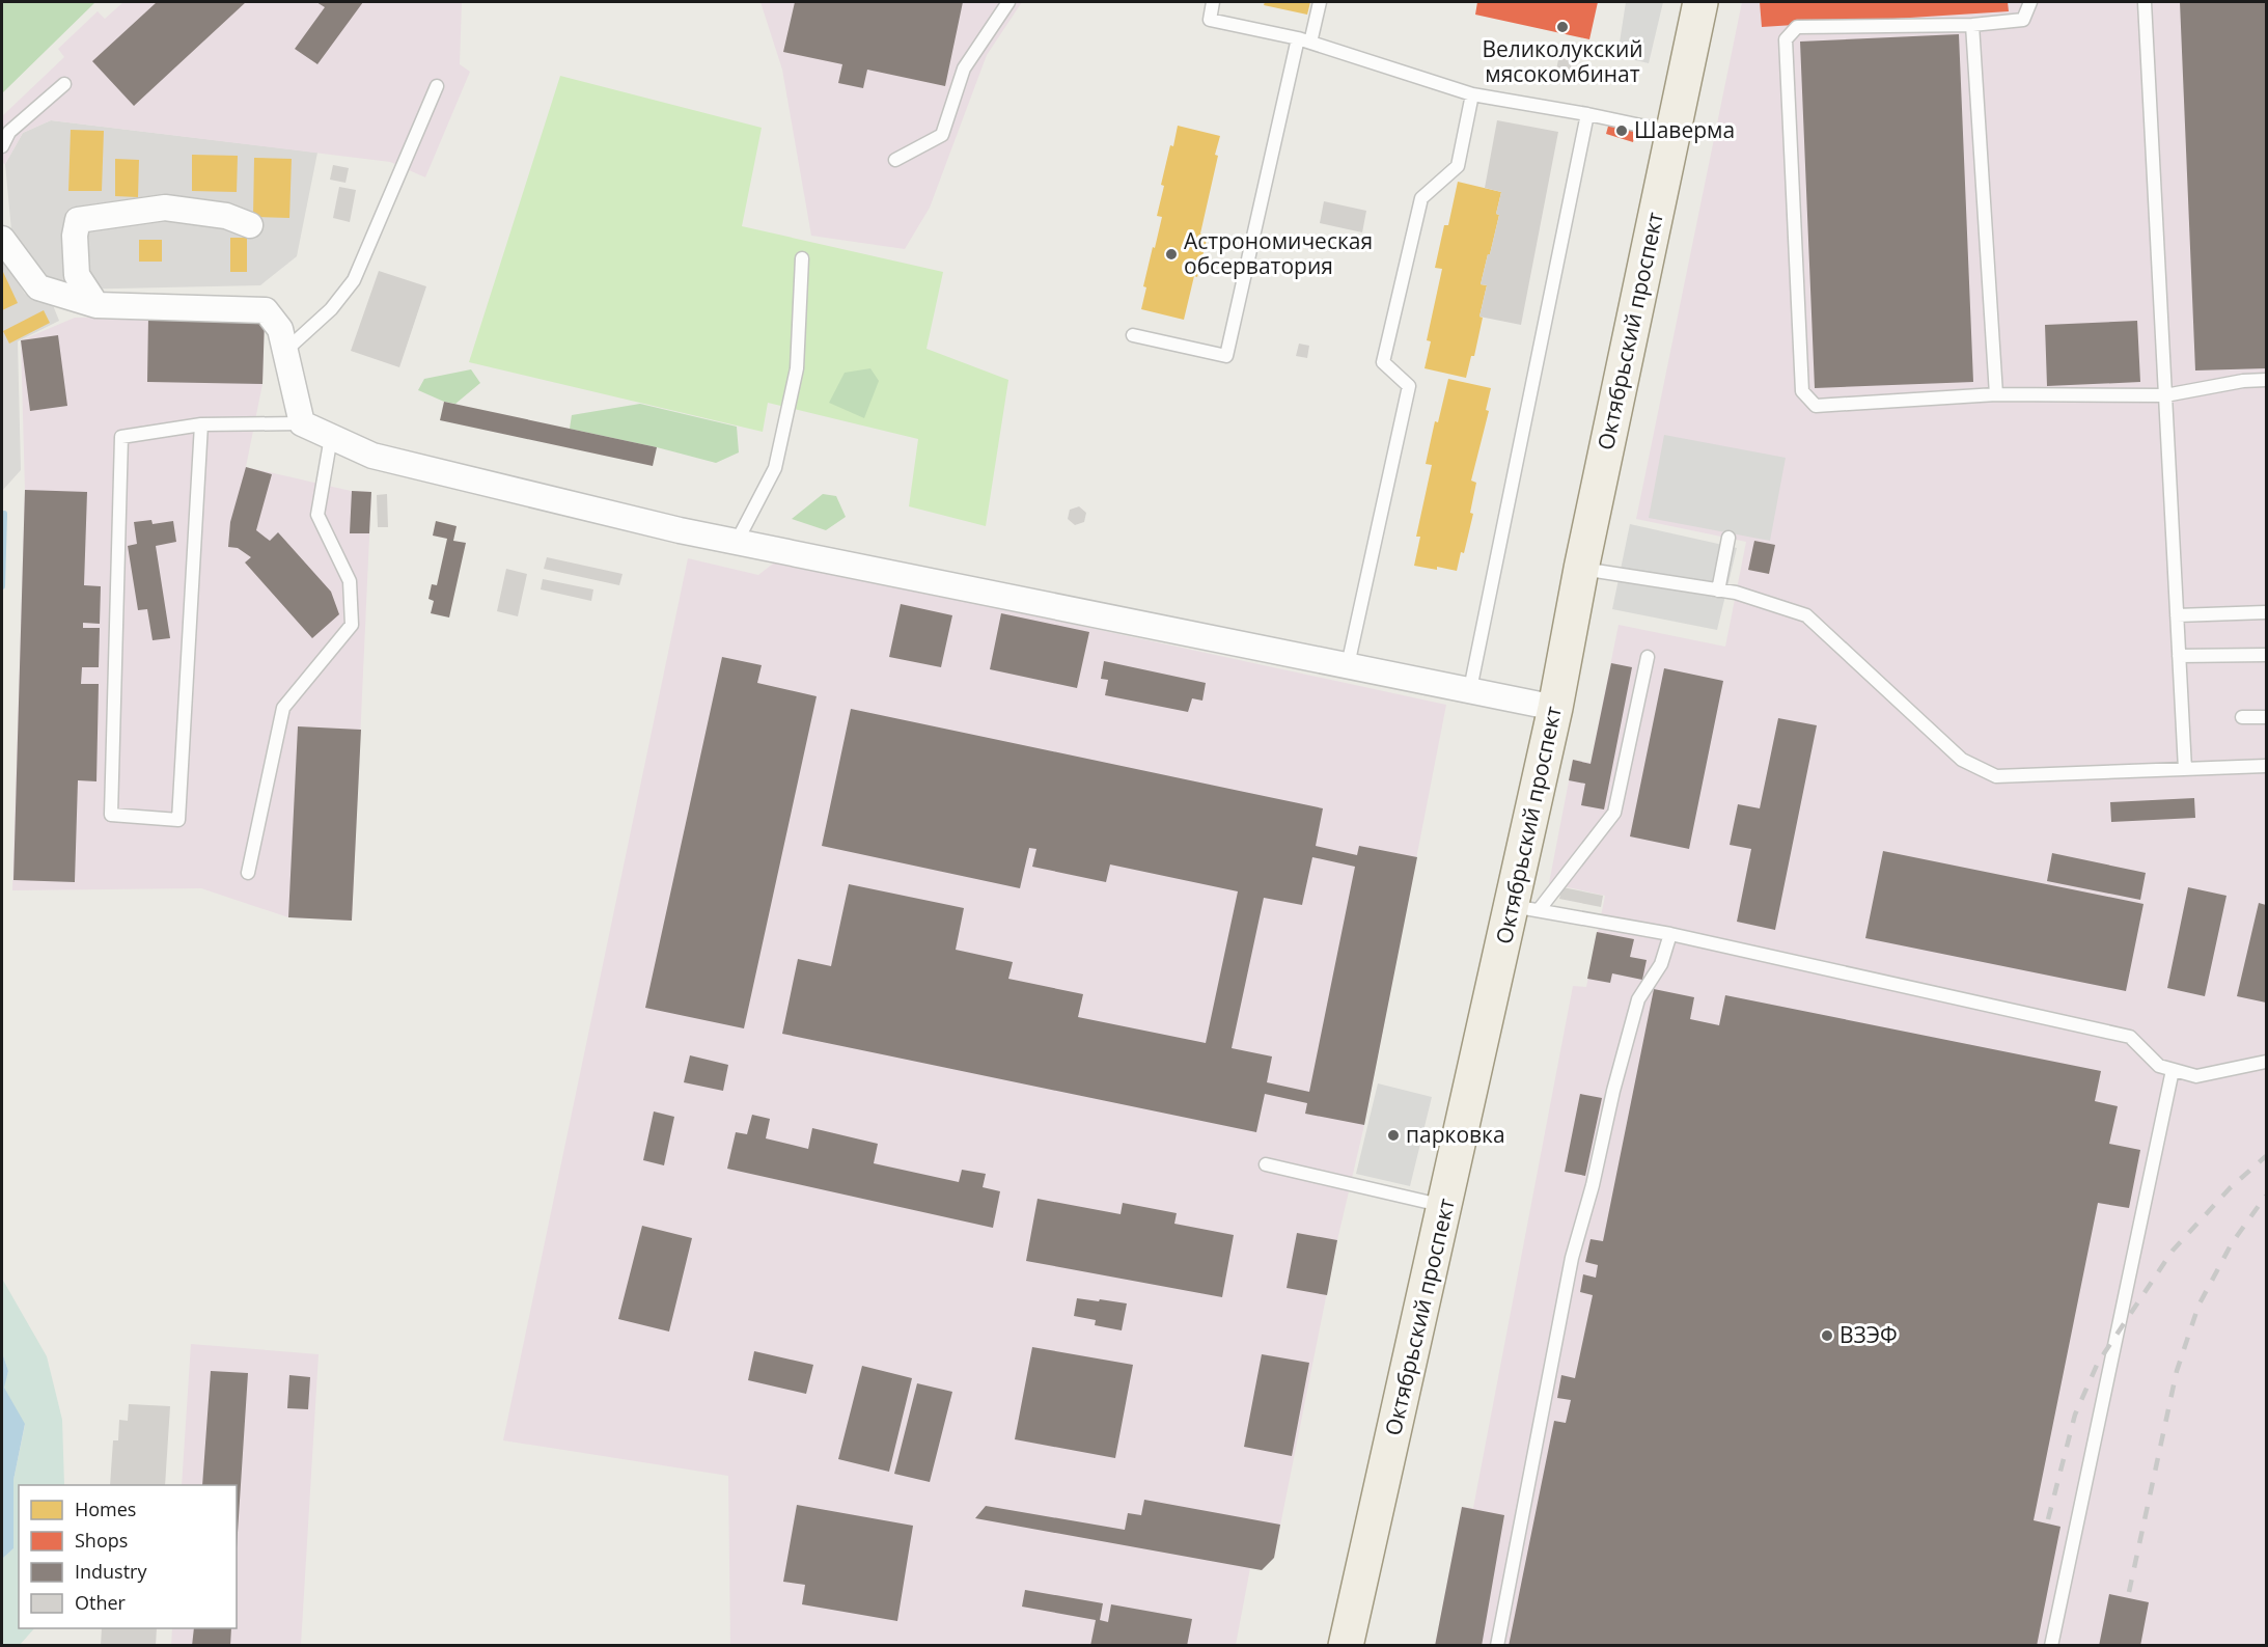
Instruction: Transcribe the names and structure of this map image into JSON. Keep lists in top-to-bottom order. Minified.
{"streets":{"main road":["Октябрьский проспект"]},"places":["Великолукский мясокомбинат","Шаверма","Aстрономическая обсерватория","парковка","ВЗЭФ"],"legend":["Homes","Shops","Industry","Other"]}
